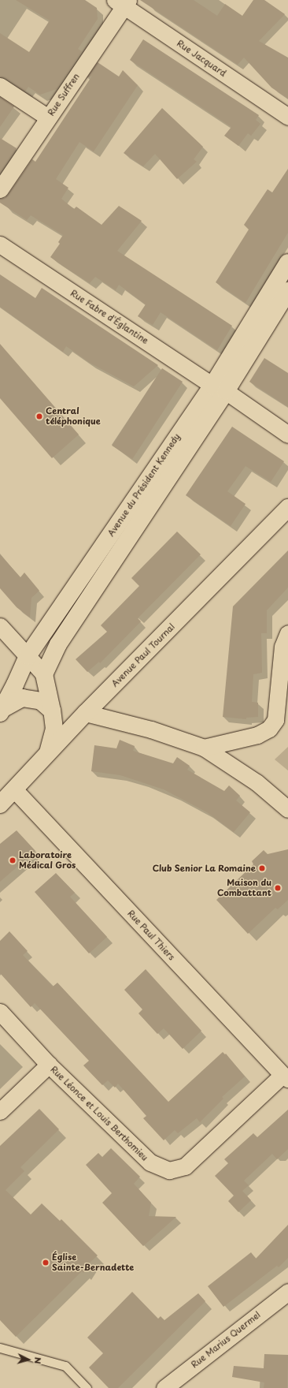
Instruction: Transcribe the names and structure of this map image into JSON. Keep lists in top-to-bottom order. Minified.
{"streets":{"main road":["Avenue du Président Kennedy","Avenue Paul Tournal"],"street":["Rue Jacquard","Rue Suffren","Rue Fabre d'Églantine","Rue Paul Thiers","Rue Léonce et Louis Berthomieu","Rue Marius Quermel"]},"crossings":[["Rue Jacquard","Rue Suffren"],["Rue Fabre d'Églantine","Avenue du Président Kennedy"],["Avenue Paul Tournal","Rue Paul Thiers"],["Rue Paul Thiers","Rue Léonce et Louis Berthomieu"]],"places":["Central téléphonique","Laboratoire Médical Gros","Club Senior La Romaine","Maison du Combattant","Église Sainte-Bernadette"],"north":"right"}
